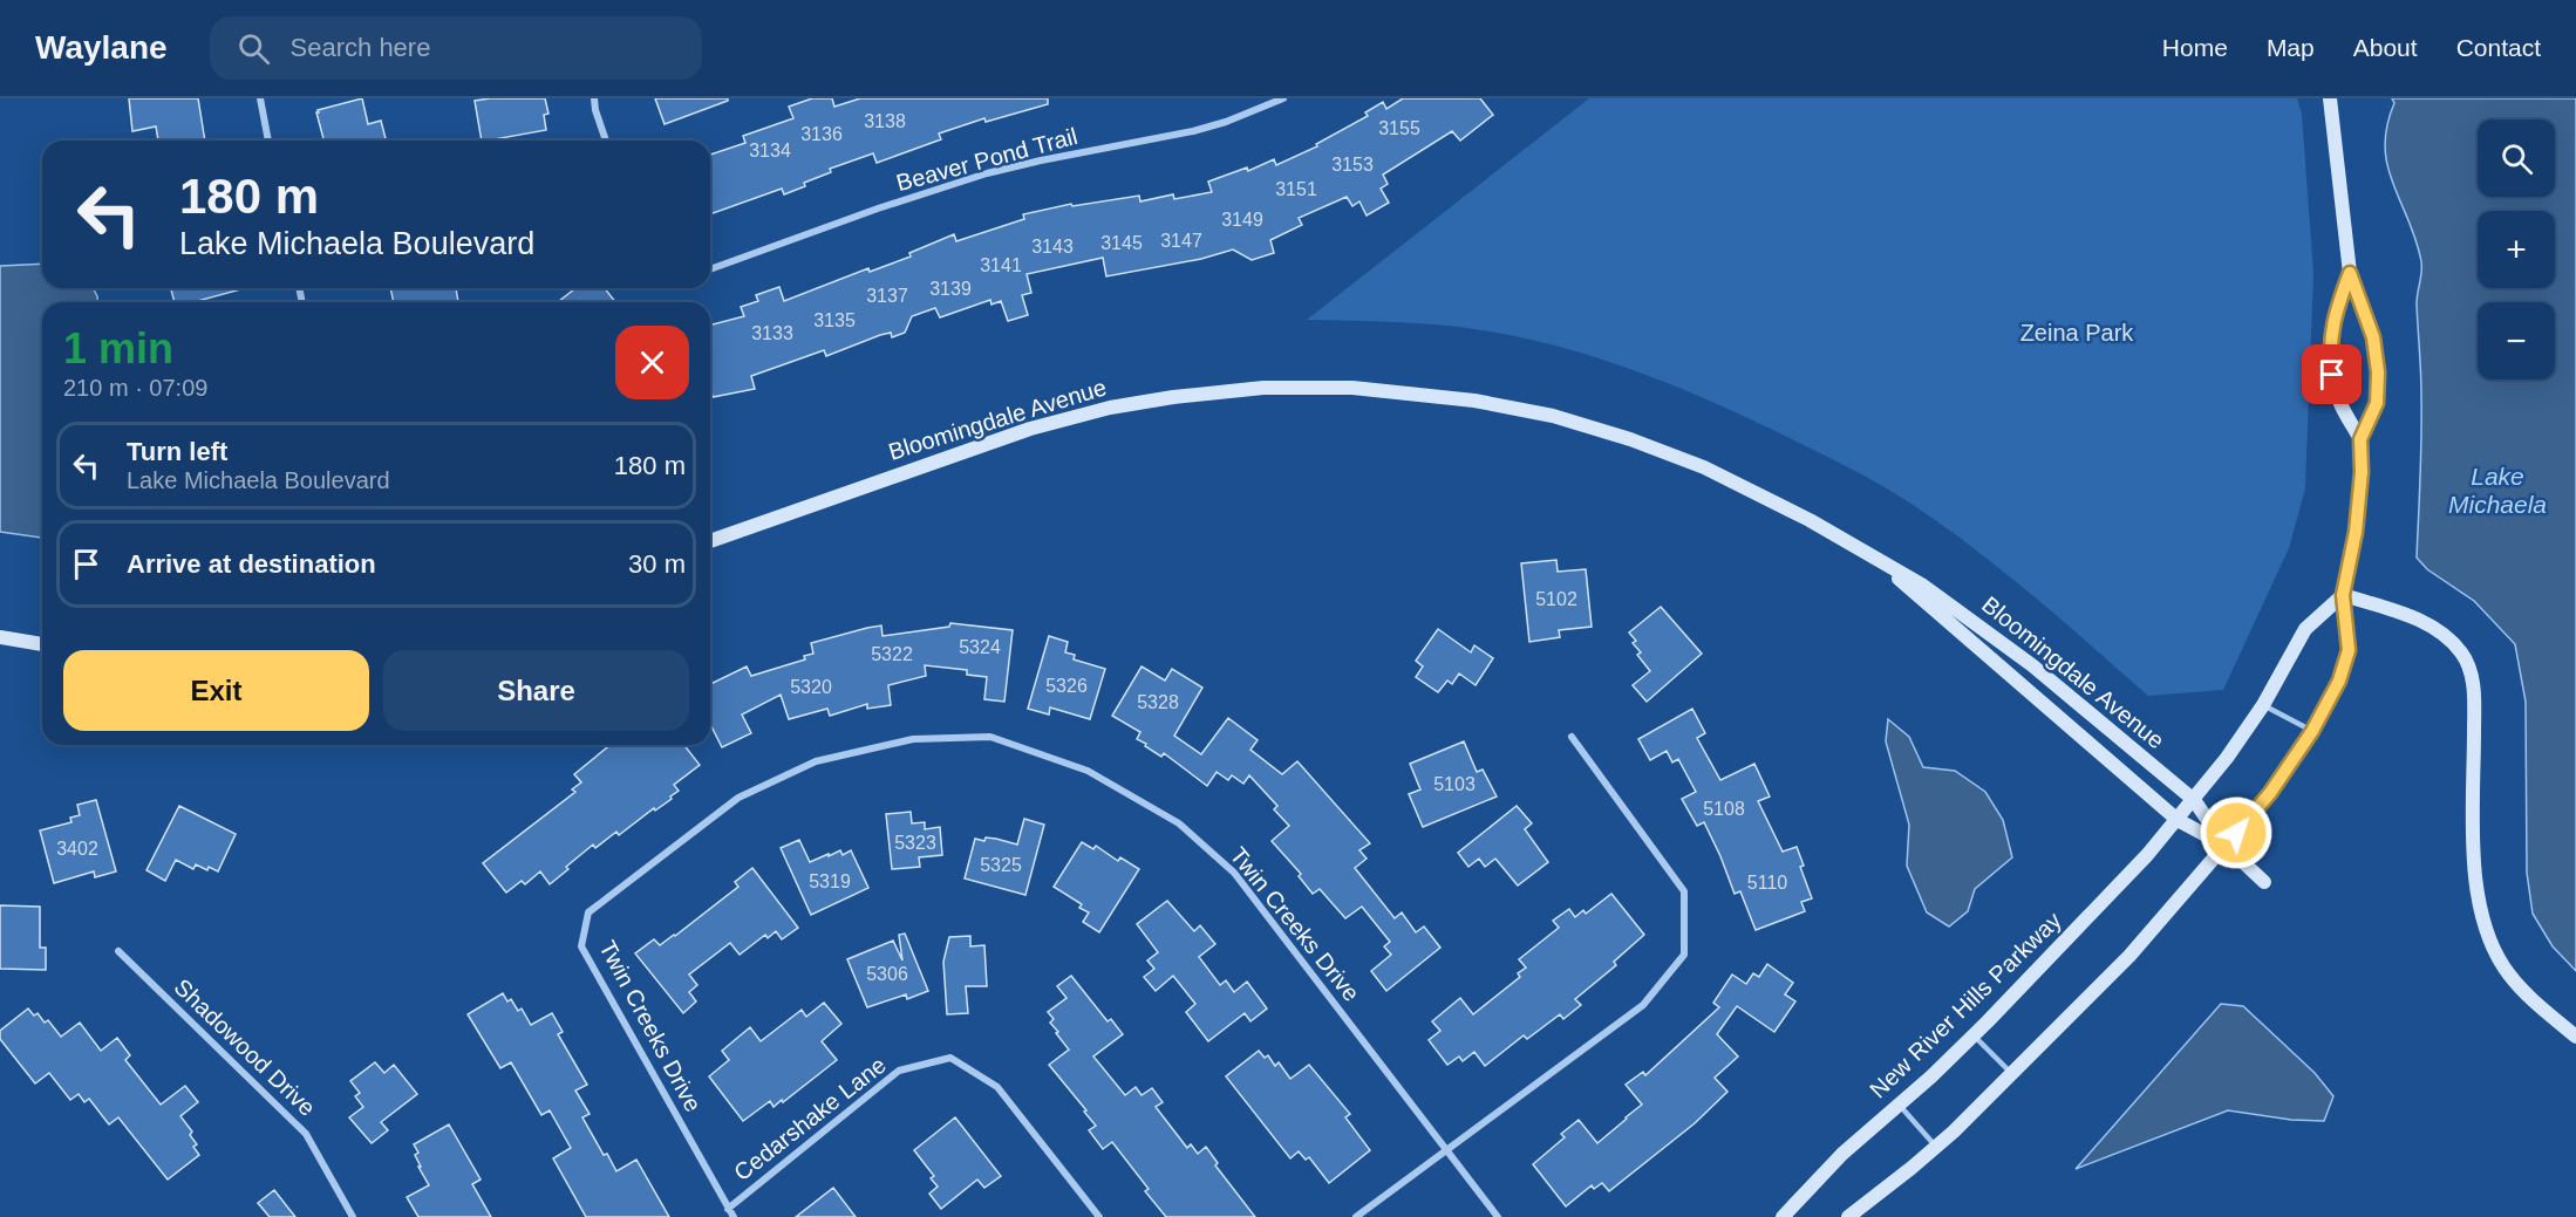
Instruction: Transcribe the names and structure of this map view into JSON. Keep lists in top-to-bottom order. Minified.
{"streets":{"street":["Beaver Pond Trail","Bloomingdale Avenue","Twin Creeks Drive","New River Hills Parkway","Shadowood Drive","Cedarshake Lane"]},"crossings":[["Bloomingdale Avenue","New River Hills Parkway"],["Twin Creeks Drive","Cedarshake Lane"]],"water":["Lake Michaela"],"parks":["Zeina Park"],"house_numbers":["3138","3155","3136","3134","3153","3151","3149","3147","3145","3143","3141","3139","3137","3135","3133","5102","5324","5322","5326","5320","5328","5103","5108","5323","3402","5325","5319","5110","5306"],"page":{"header":"Waylane","search":"Search here","nav":["Home","Map","About","Contact"],"map_buttons":["+","−"],"turn":["180 m","Lake Michaela Boulevard"],"heading":["1 min","210 m · 07:09"],"list":[{"name":"Turn left","note":"Lake Michaela Boulevard","value":"180 m"},{"name":"Arrive at destination","value":"30 m"}],"buttons":["Exit","Share"]}}
